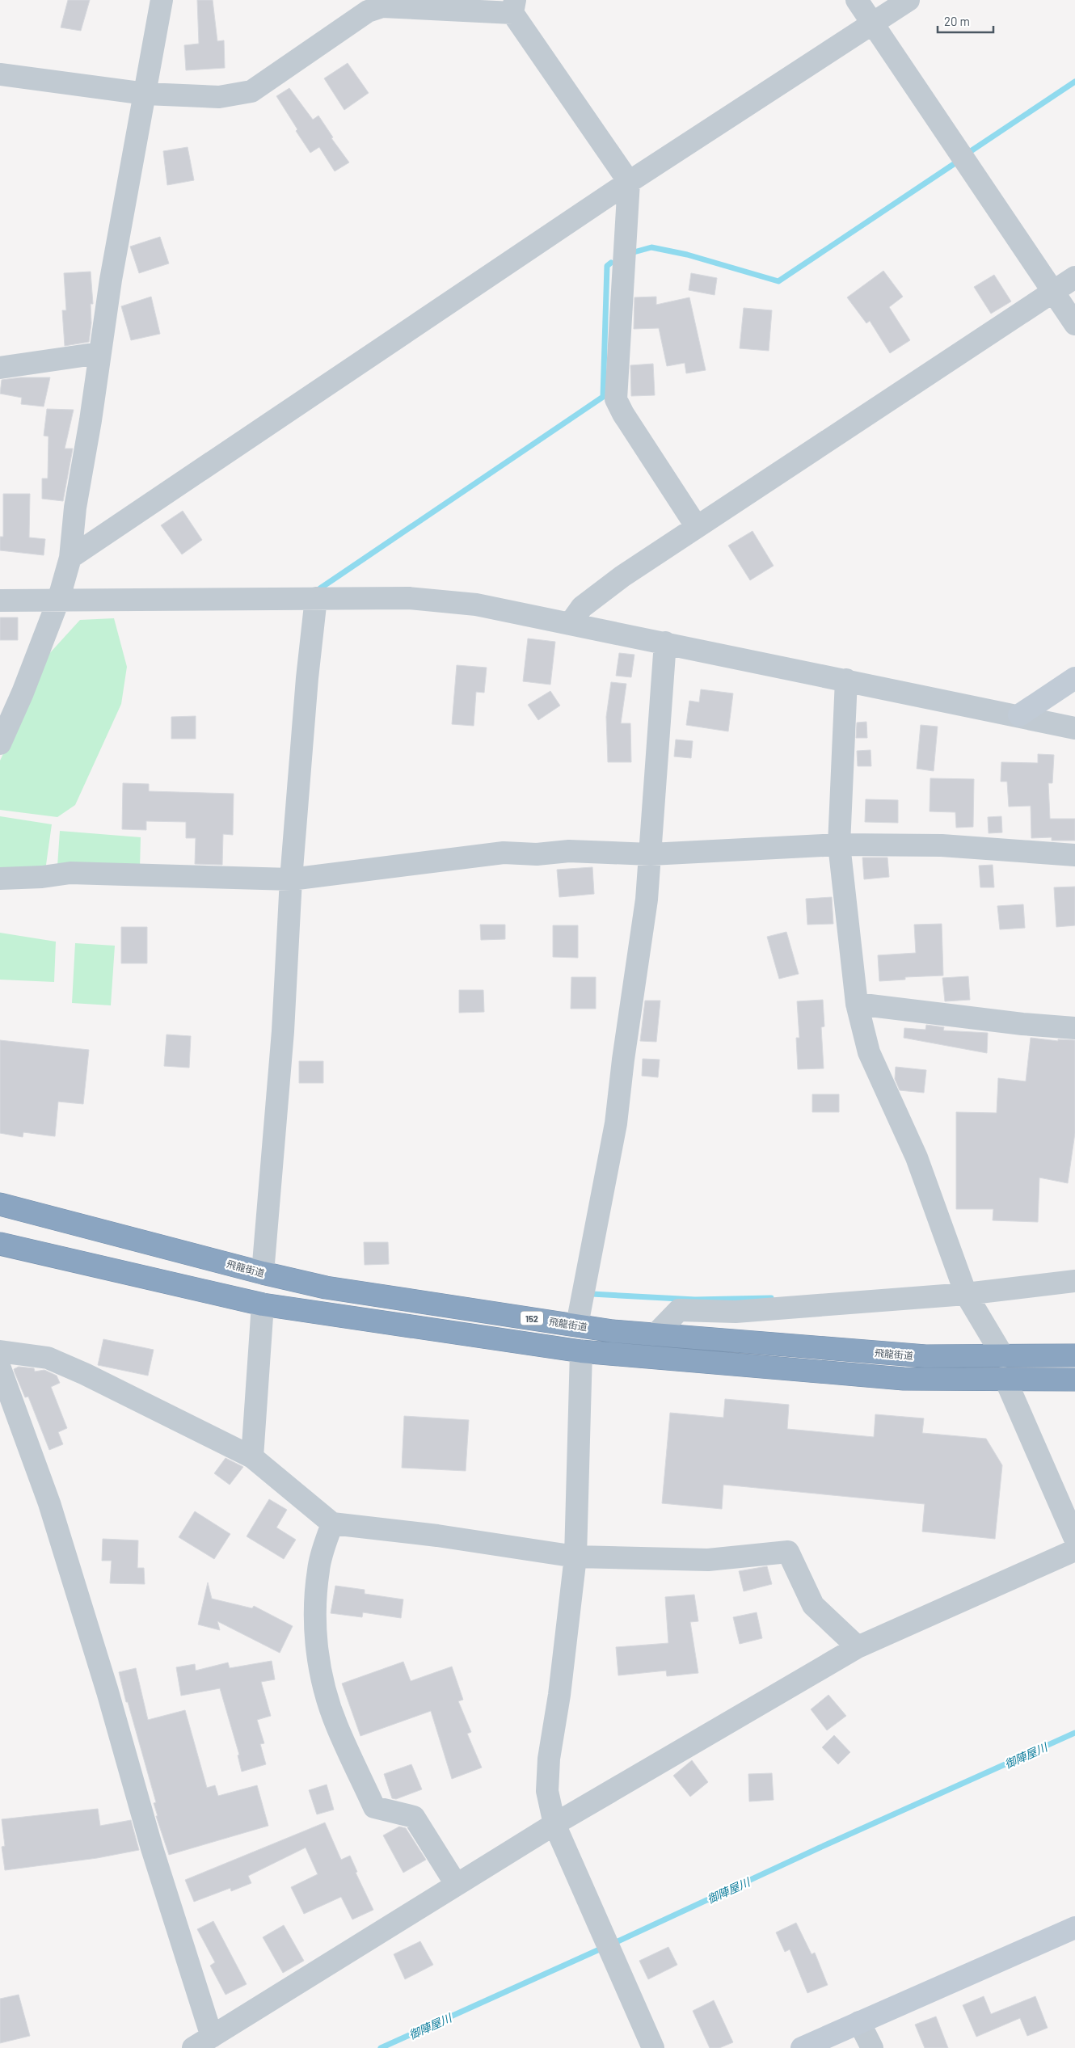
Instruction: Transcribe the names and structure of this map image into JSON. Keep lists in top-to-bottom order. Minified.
{"streets":{"highway":["飛龍街道","152"]},"water":["御陣屋川"],"scale_bar":"20 m"}
